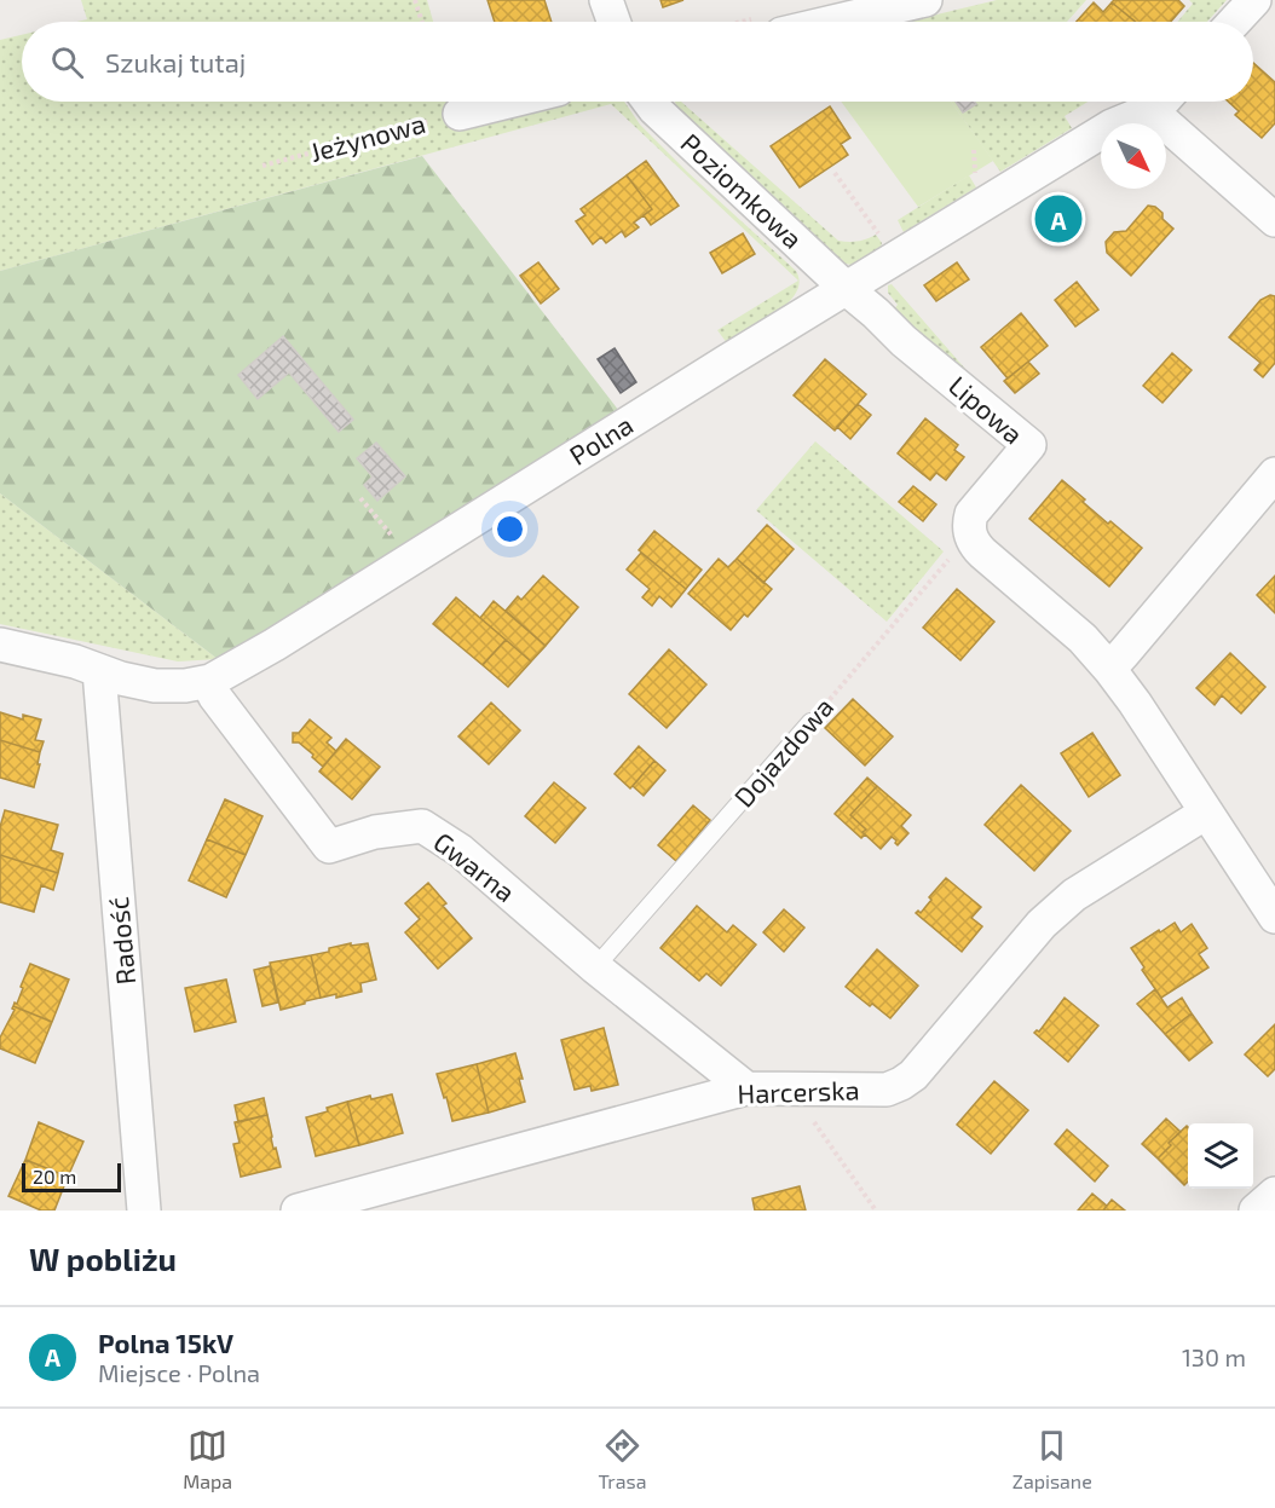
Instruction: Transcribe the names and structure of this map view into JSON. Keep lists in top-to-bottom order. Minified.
{"streets":{"street":["Jeżynowa","Poziomkowa","Lipowa","Polna","Gwarna","Radość","Harcerska"],"lane":["Dojazdowa"]},"crossings":[["Poziomkowa","Lipowa"],["Poziomkowa","Polna"],["Lipowa","Polna"],["Lipowa","Dojazdowa"],["Polna","Radość"],["Dojazdowa","Gwarna"],["Gwarna","Harcerska"]],"scale_bar":"20 m","north":"bottom right","page":{"search":"Szukaj tutaj","pins":"A","scale":"20 m","heading":"W pobliżu","list":[{"mark":"A","name":"Polna 15kV","note":"Miejsce · Polna","value":"130 m"}],"nav":["Mapa","Trasa","Zapisane"]}}
